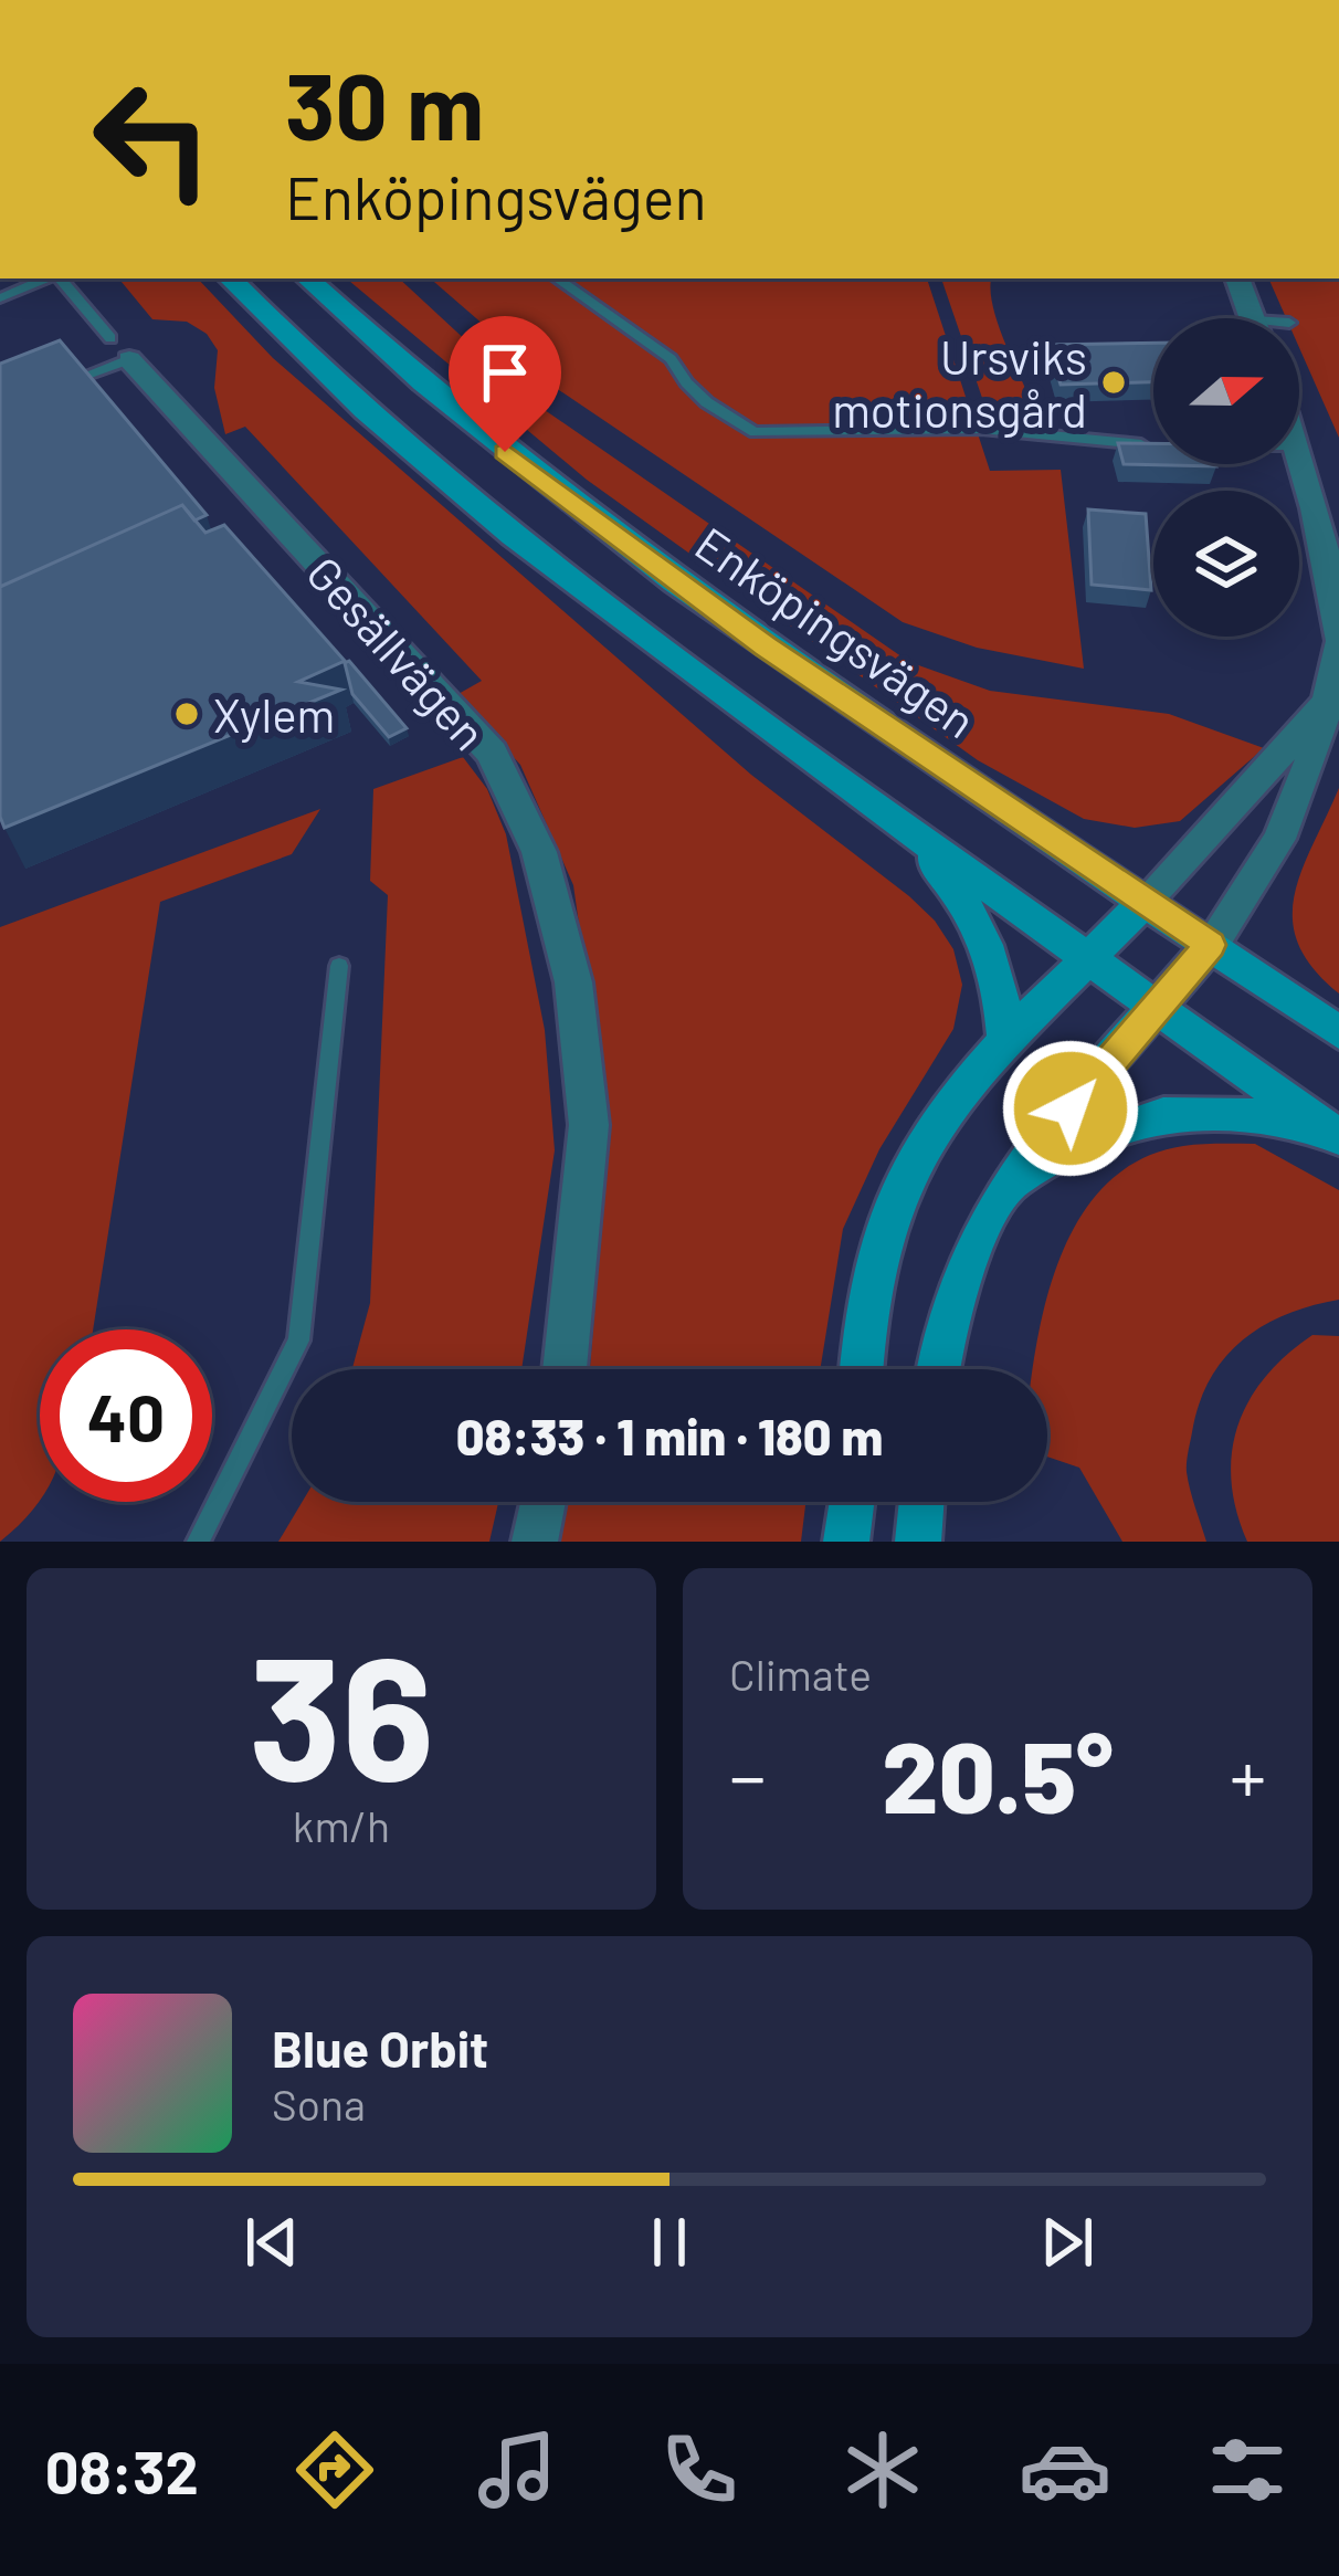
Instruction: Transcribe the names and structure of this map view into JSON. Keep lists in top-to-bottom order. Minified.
{"streets":{"main road":["Enköpingsvägen"],"street":["Gesällvägen"]},"places":["Ursviks motionsgård","Xylem"],"north":"right","page":{"turn":["30 m","Enköpingsvägen"],"limit":"40","trip":"08:33 · 1 min · 180 m","tile":[["36","km/h"],"Climate"],"heat":["−","20.5°","+"],"song":["Blue Orbit","Sona"],"tabs":"08:32"}}
